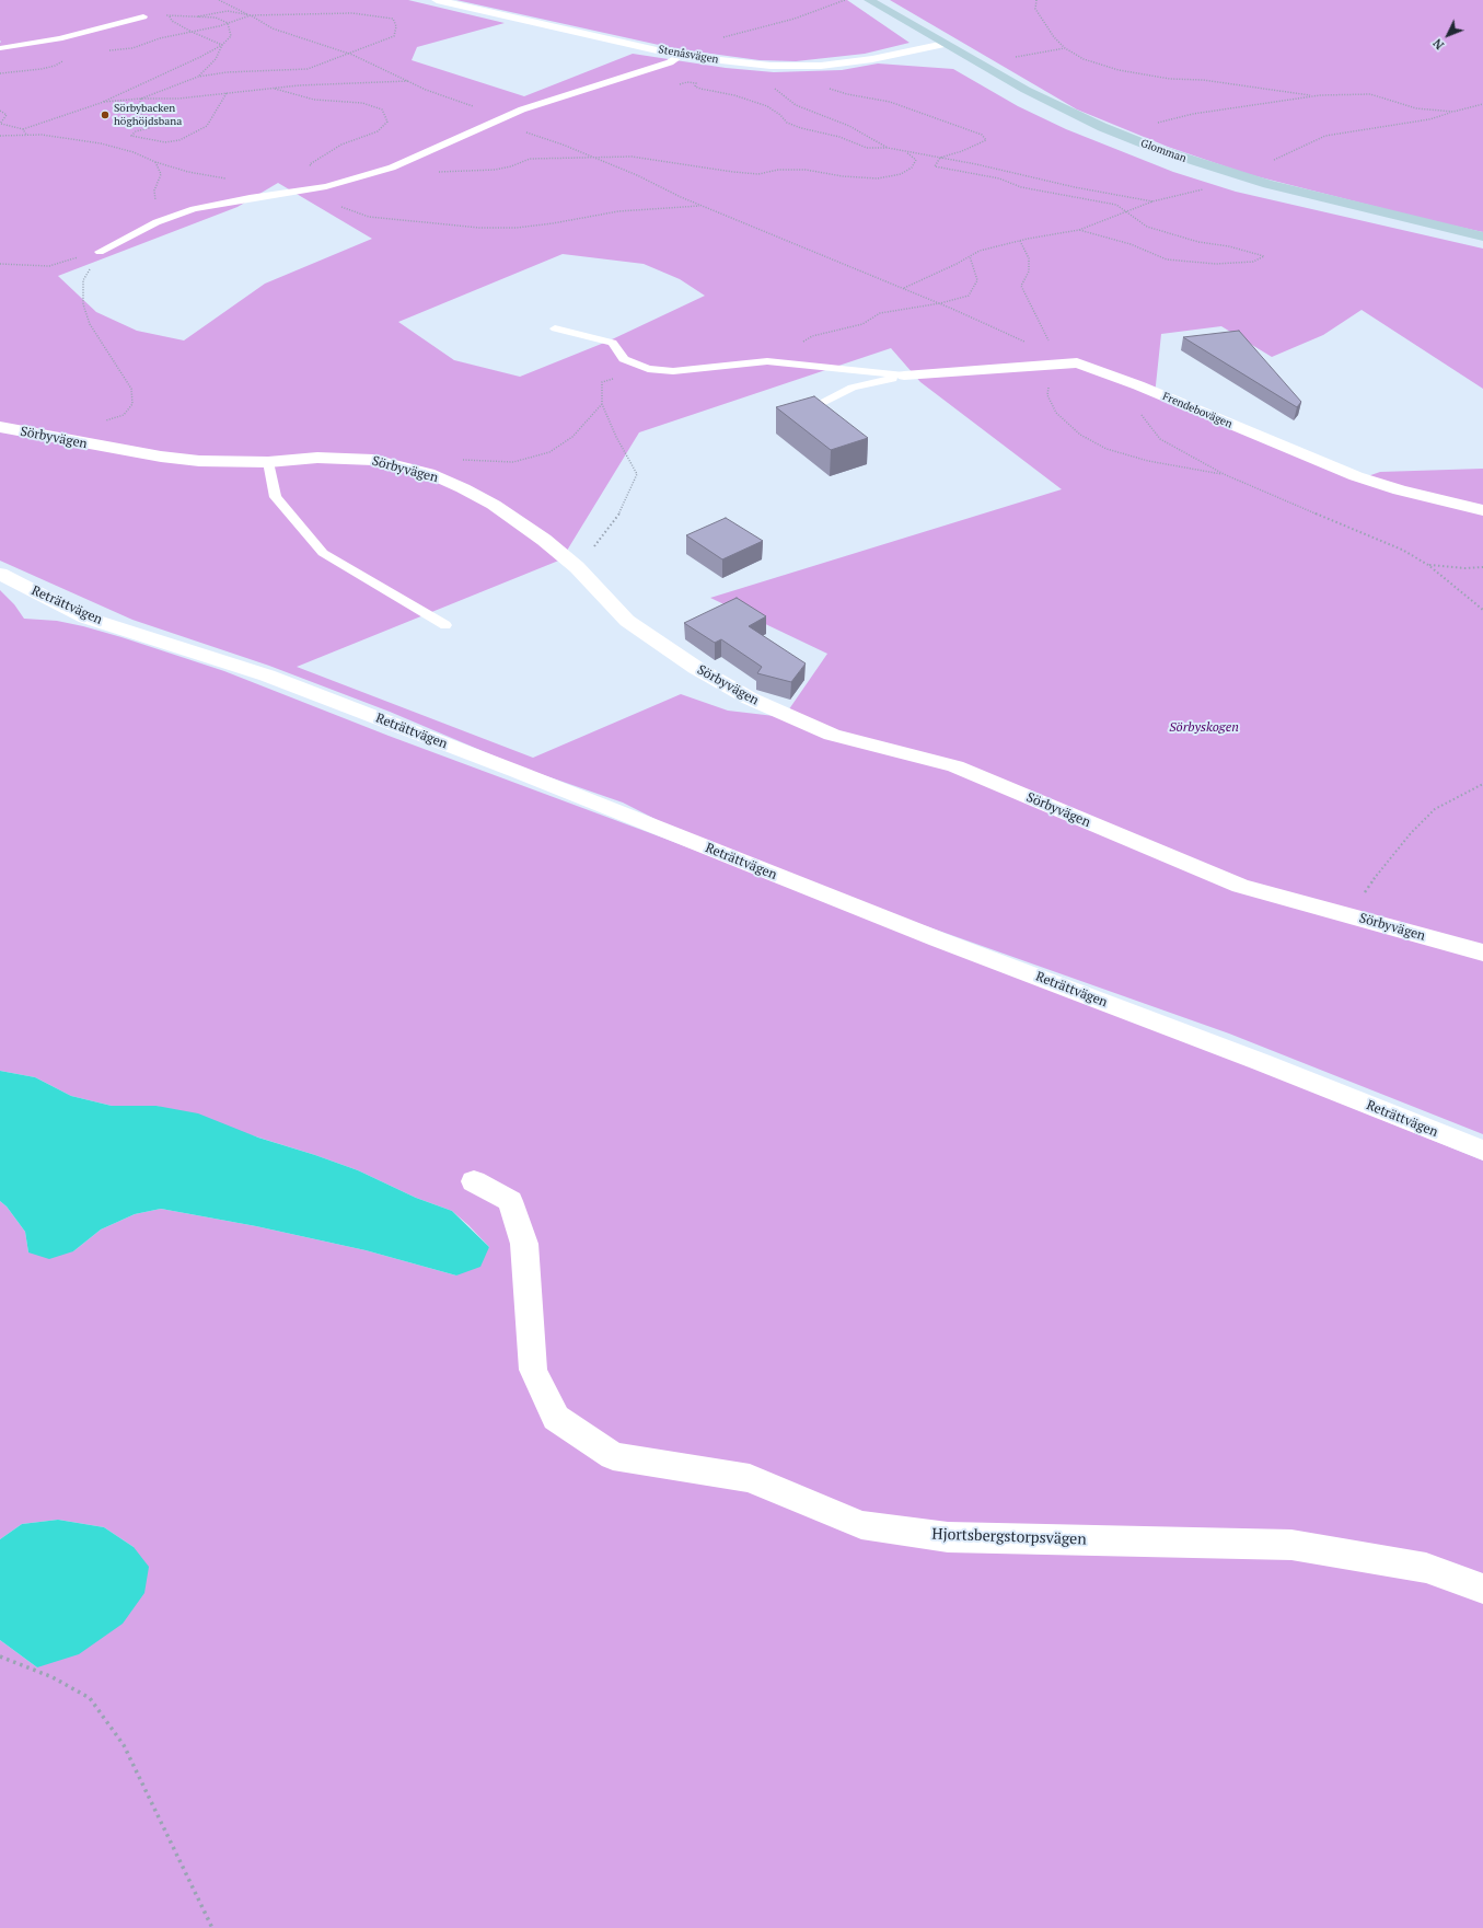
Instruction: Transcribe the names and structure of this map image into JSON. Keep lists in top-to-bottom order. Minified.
{"streets":{"main road":["Glomman"],"street":["Stenåsvägen","Frendebovägen","Sörbyvägen","Reträttvägen","Hjortsbergstorpsvägen"]},"crossings":[["Stenåsvägen","Glomman"]],"parks":["Sörbyskogen"],"places":["Sörbybacken höghöjdsbana"],"north":"bottom left"}
